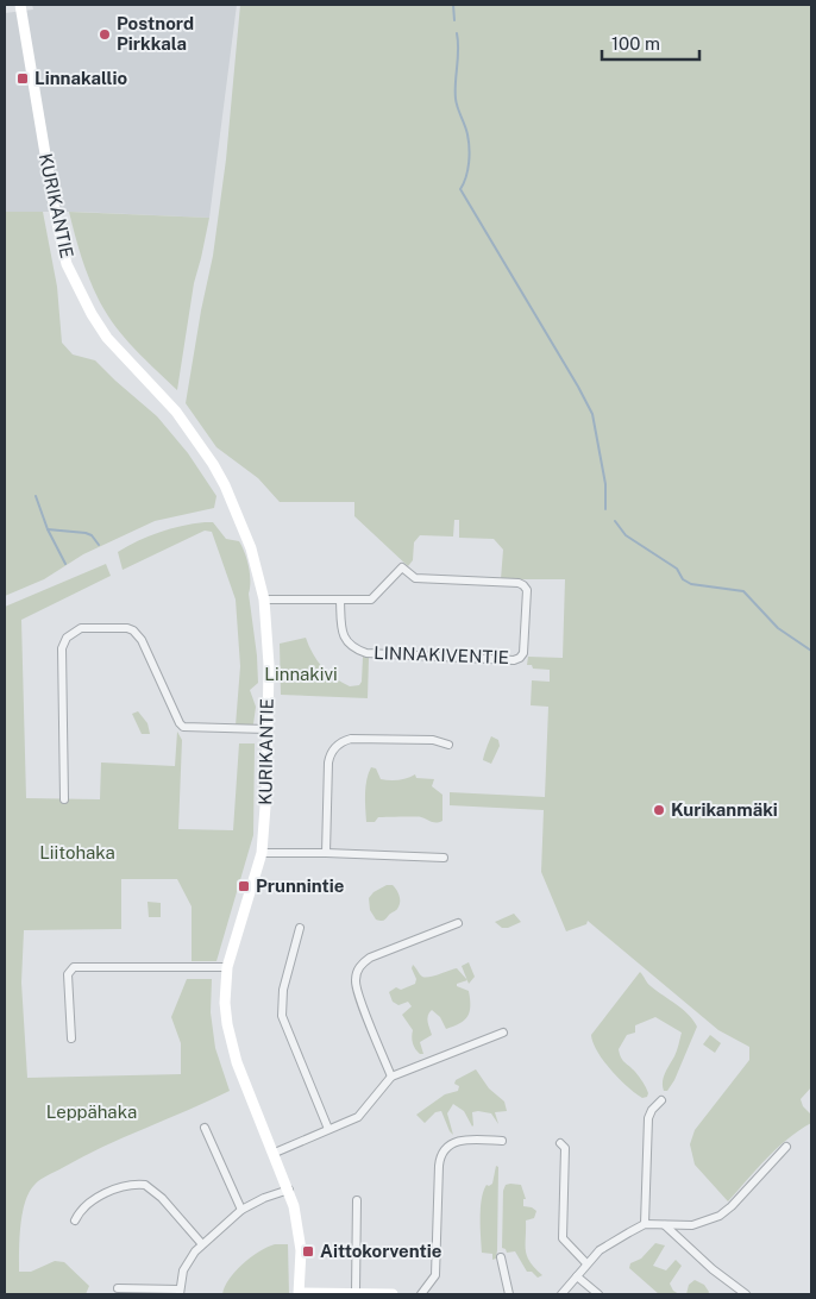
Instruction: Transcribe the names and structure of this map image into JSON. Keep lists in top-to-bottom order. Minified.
{"streets":{"main road":["KURIKANTIE"],"street":["LINNAKIVENTIE"]},"crossings":[["KURIKANTIE","LINNAKIVENTIE"]],"parks":["Linnakivi","Liitohaka","Leppähaka"],"places":{"other":["Postnord Pirkkala","Kurikanmäki"],"transit":["Linnakallio","Prunnintie","Aittokorventie"]},"scale_bar":"100 m"}
